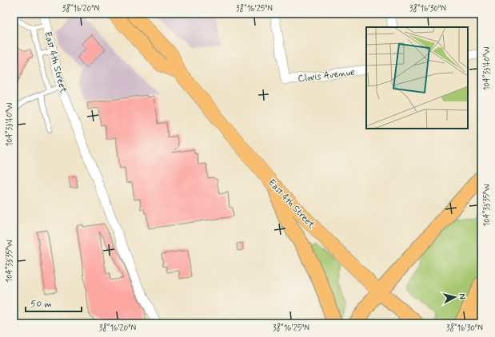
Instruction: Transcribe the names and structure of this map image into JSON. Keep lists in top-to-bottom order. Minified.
{"streets":{"highway":["East 4th Street"],"street":["Clovis Avenue"]},"scale_bar":"50 m","north":"right","coordinates":["38°16'20\"N","38°16'25\"N","38°16'30\"N","104°33'40\"W","104°33'35\"W"]}
